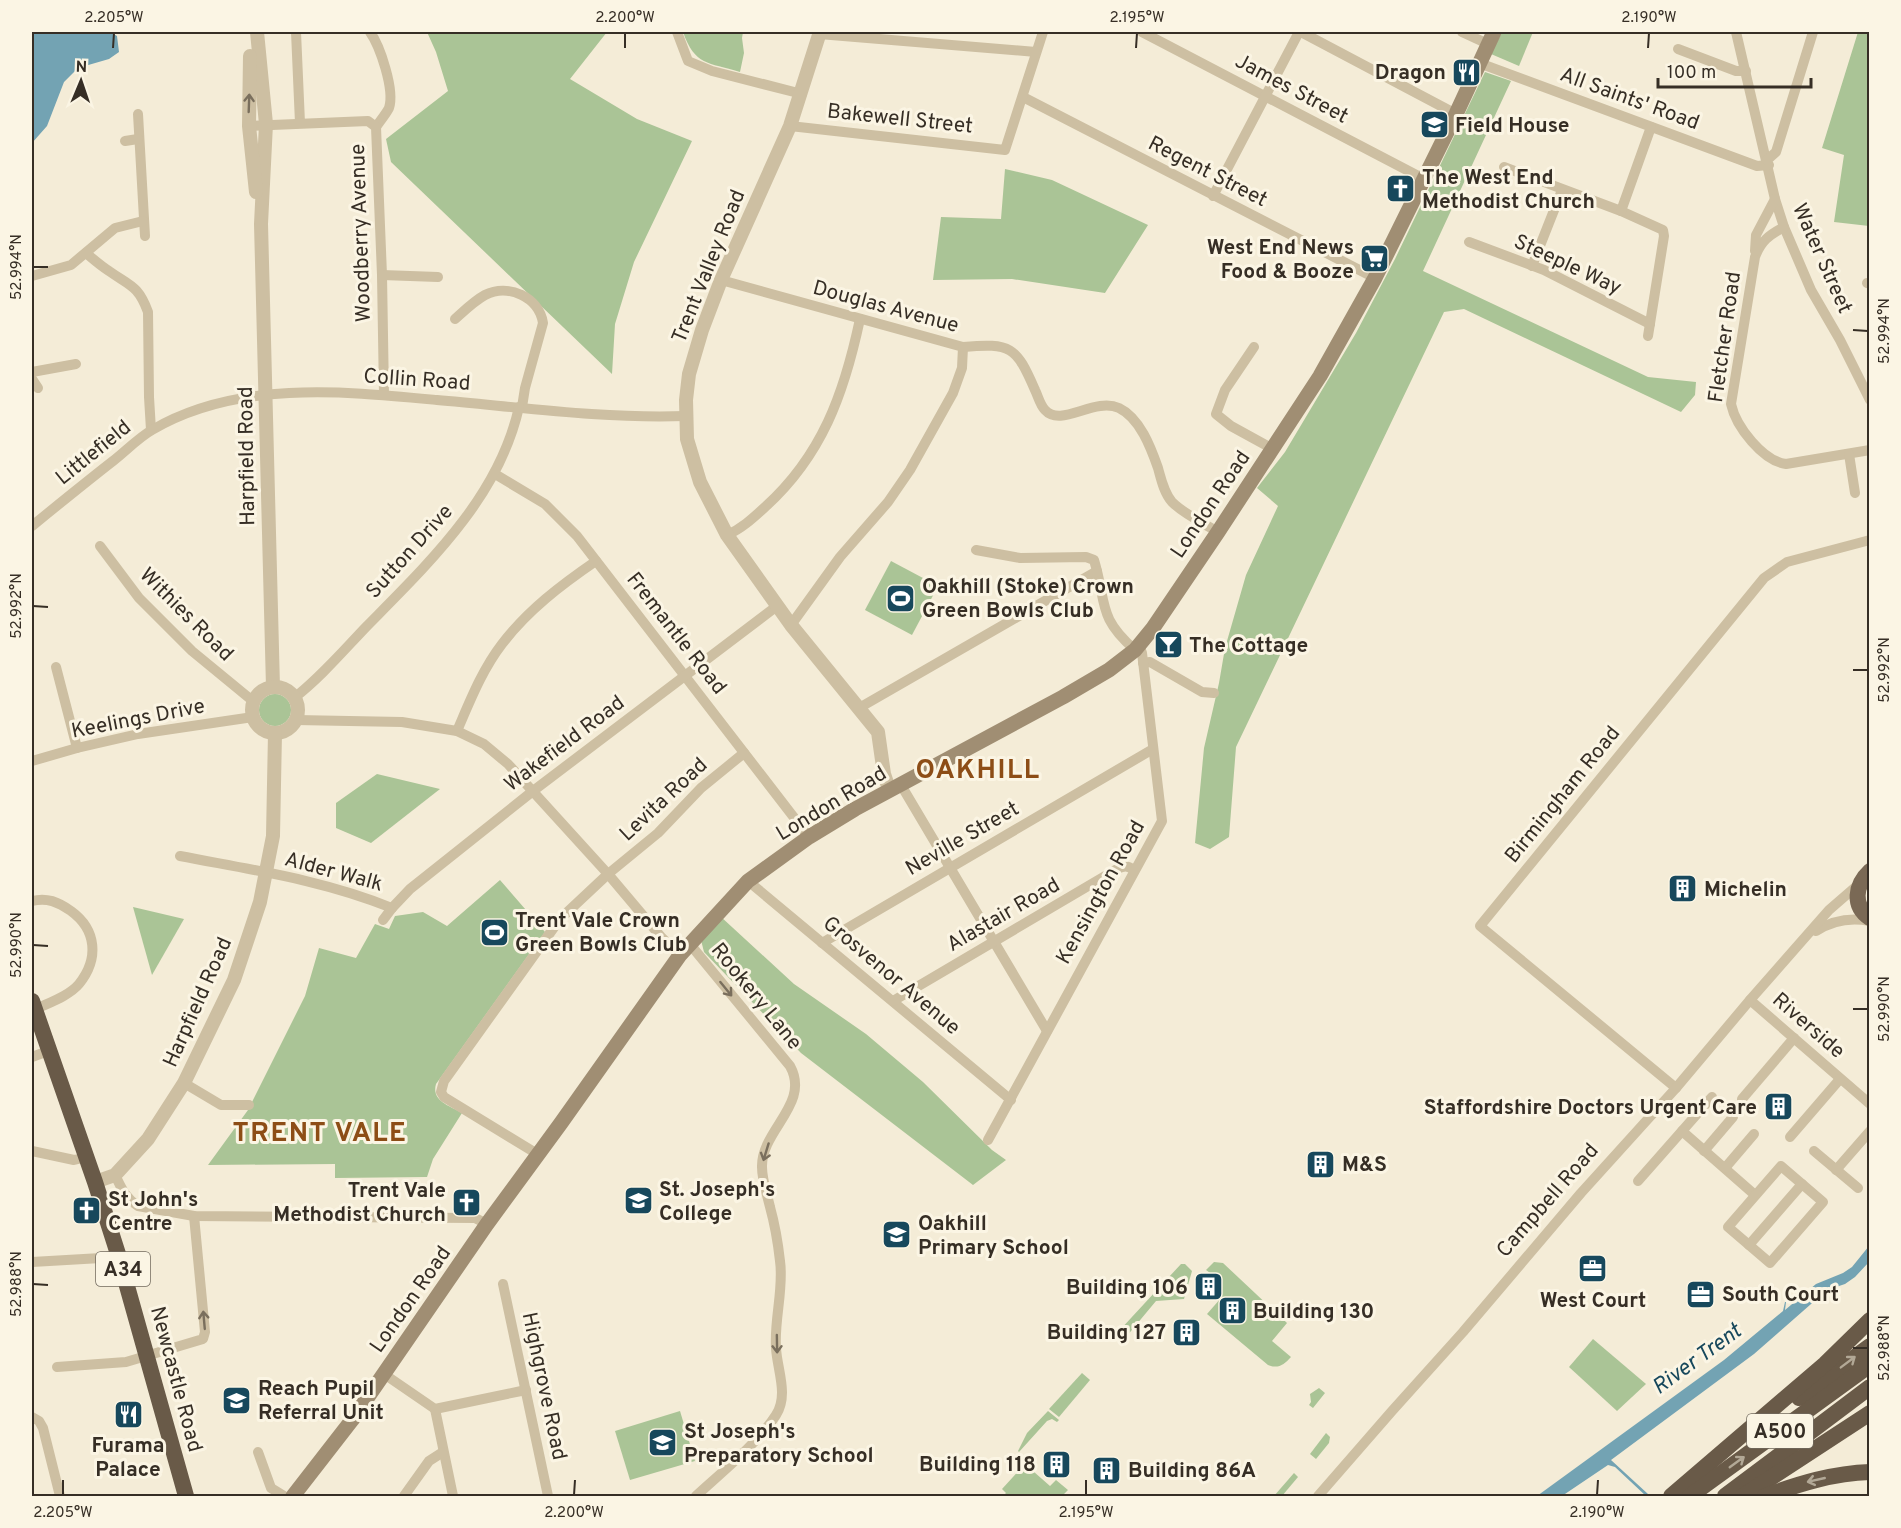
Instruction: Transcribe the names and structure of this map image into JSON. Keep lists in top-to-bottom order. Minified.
{"streets":{"highway":["A34","Newcastle Road","A500"],"main road":["London Road"],"street":["James Street","All Saints' Road","Bakewell Street","Regent Street","Woodberry Avenue","Water Street","Steeple Way","Trent Valley Road","Douglas Avenue","Fletcher Road","Collin Road","Littlefield","Harpfield Road","Sutton Drive","Withies Road","Fremantle Road","Keelings Drive","Wakefield Road","Birmingham Road","Levita Road","Neville Street","Alder Walk","Kensington Road","Alastair Road","Grosvenor Avenue","Rookery Lane","Riverside","Campbell Road","Highgrove Road"]},"crossings":[["James Street","London Road"],["All Saints' Road","Water Street"],["All Saints' Road","London Road"],["Bakewell Street","Regent Street"],["Bakewell Street","Trent Valley Road"],["Regent Street","London Road"],["Woodberry Avenue","Collin Road"],["Woodberry Avenue","Harpfield Road"],["Water Street","Fletcher Road"],["Trent Valley Road","Douglas Avenue"],["Trent Valley Road","Collin Road"],["Trent Valley Road","London Road"],["Trent Valley Road","Wakefield Road"],["Collin Road","Littlefield"],["Collin Road","Harpfield Road"],["Collin Road","Sutton Drive"],["Harpfield Road","Sutton Drive"],["Harpfield Road","Withies Road"],["Harpfield Road","Keelings Drive"],["Harpfield Road","Alder Walk"],["Harpfield Road","Newcastle Road"],["London Road","Fremantle Road"],["London Road","Levita Road"],["London Road","Kensington Road"],["London Road","Grosvenor Avenue"],["London Road","Rookery Lane"],["Sutton Drive","Withies Road"],["Sutton Drive","Fremantle Road"],["Sutton Drive","Keelings Drive"],["Withies Road","Keelings Drive"],["Fremantle Road","Wakefield Road"],["Fremantle Road","Levita Road"],["Wakefield Road","Alder Walk"],["Birmingham Road","Campbell Road"],["Neville Street","Kensington Road"],["Neville Street","Grosvenor Avenue"],["Kensington Road","Alastair Road"],["Kensington Road","Grosvenor Avenue"],["Alastair Road","Grosvenor Avenue"],["Riverside","Campbell Road"]],"one_way":["Rookery Lane"],"districts":["OAKHILL","TRENT VALE"],"water":["River Trent"],"places":{"restaurant":["Dragon","Furama Palace"],"school or university":["Field House","St. Joseph's College","Oakhill Primary School","Reach Pupil Referral Unit","St Joseph's Preparatory School"],"church":["The West End Methodist Church","Trent Vale Methodist Church","St John's Centre"],"supermarket":["West End News Food & Booze"],"sports":["Oakhill (Stoke) Crown Green Bowls Club","Trent Vale Crown Green Bowls Club"],"bar":["The Cottage"],"building":["Michelin","Staffordshire Doctors Urgent Care","M&S","Building 106","Building 130","Building 127","Building 118","Building 86A"],"office":["West Court","South Court"]},"scale_bar":"100 m","north":"top","coordinates":["2.205°W","2.200°W","2.195°W","2.190°W","52.994°N","52.992°N","52.990°N","52.988°N"]}
